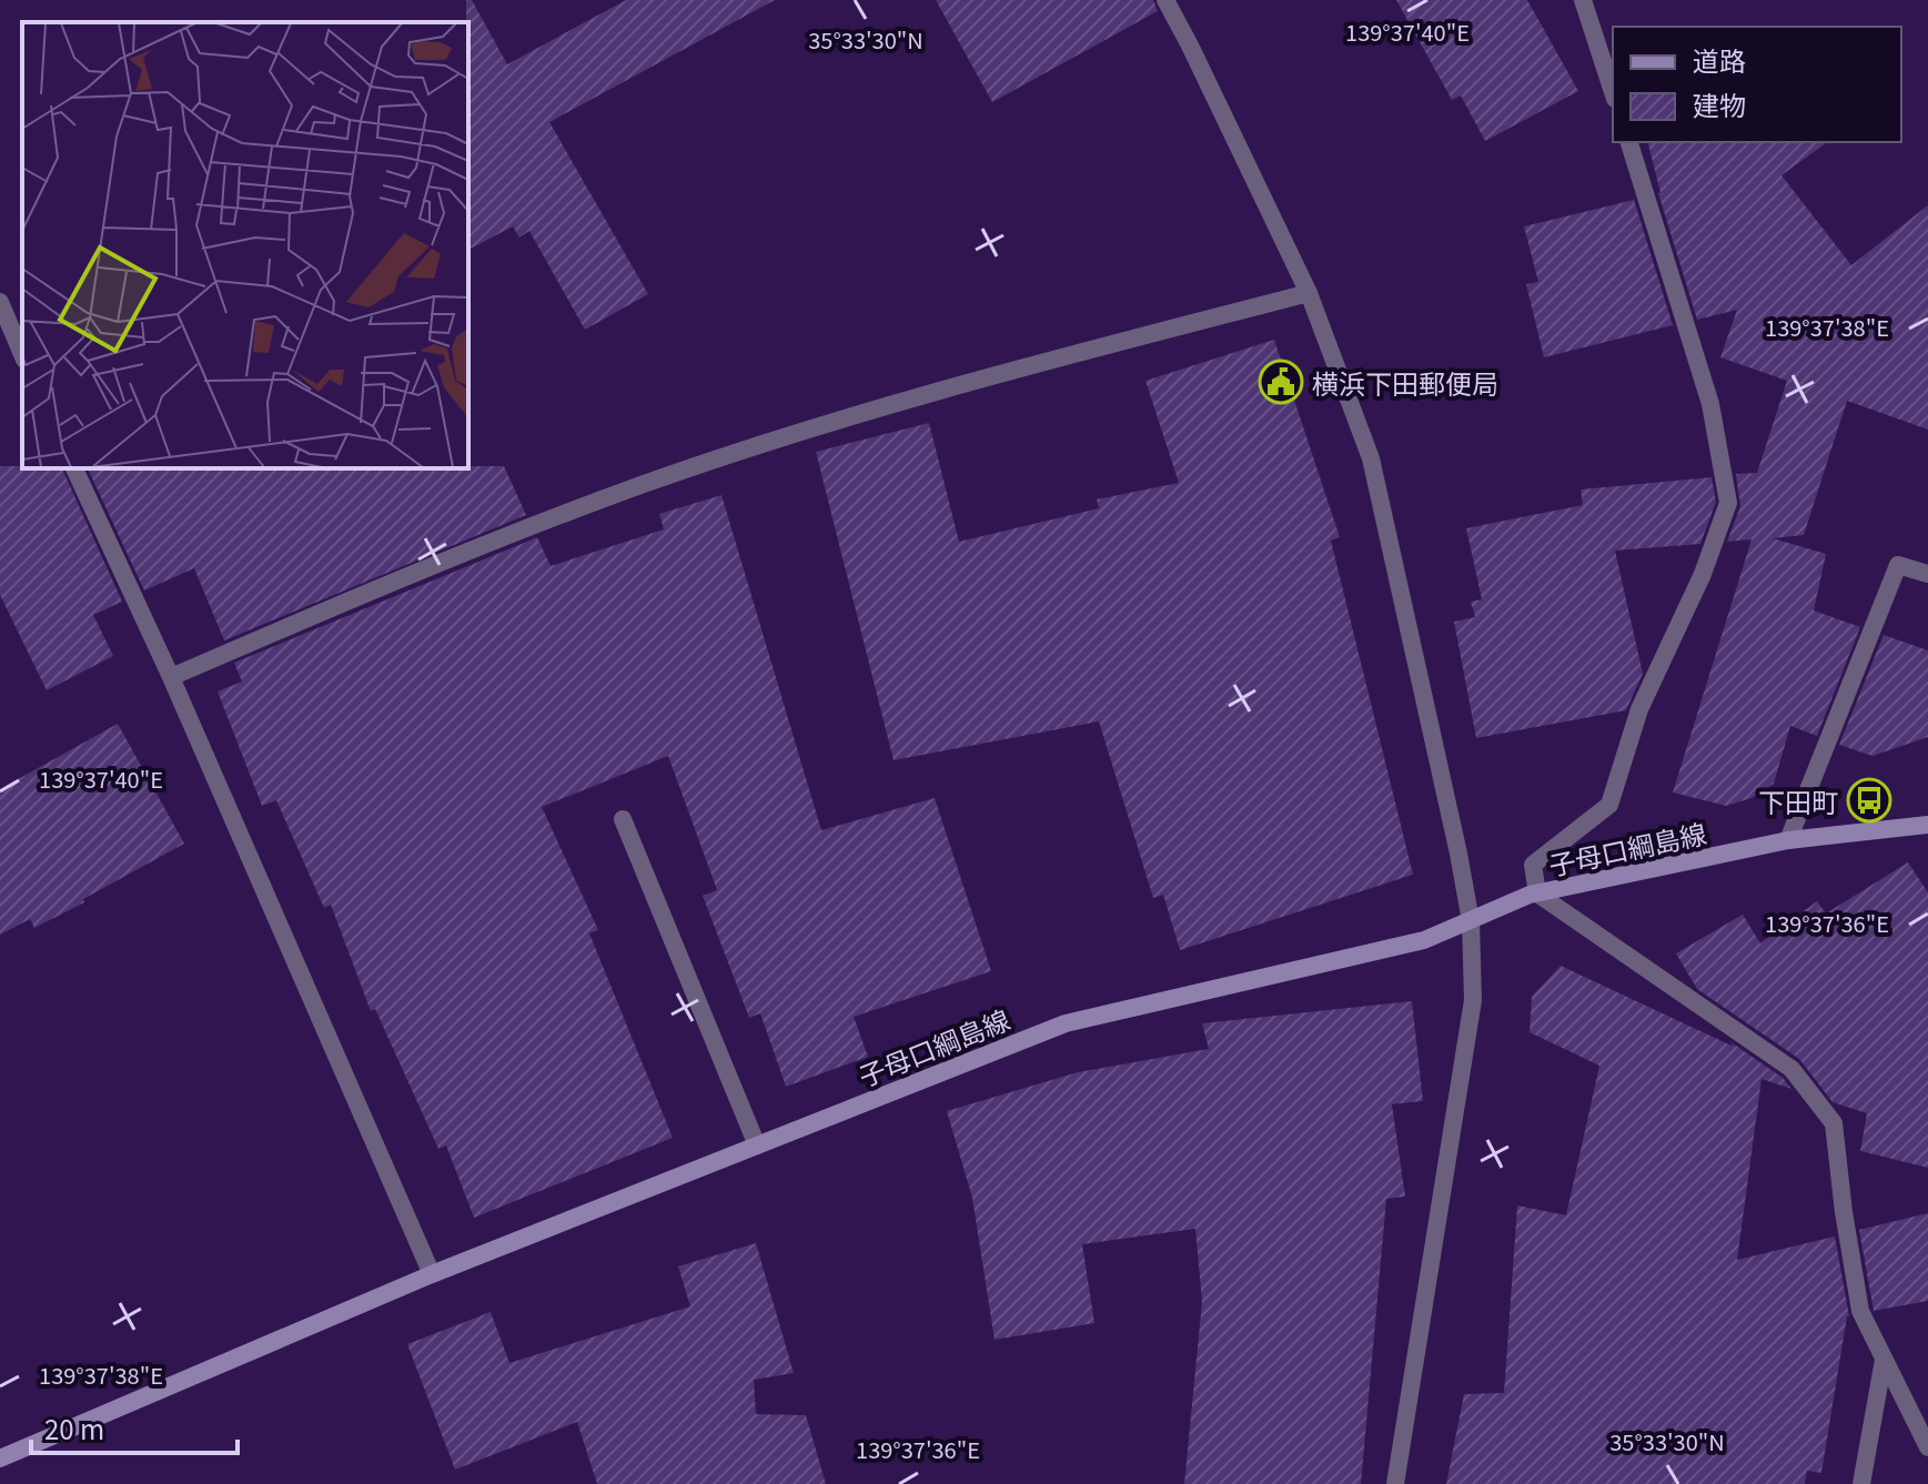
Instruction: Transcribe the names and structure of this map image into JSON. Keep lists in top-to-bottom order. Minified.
{"streets":{"main road":["子母口綱島線"]},"places":{"public building":["横浜下田郵便局"],"bus stop":["下田町"]},"legend":["道路","建物"],"scale_bar":"20 m","coordinates":["139°37'40\"E","35°33'30\"N","139°37'38\"E","139°37'36\"E"]}
